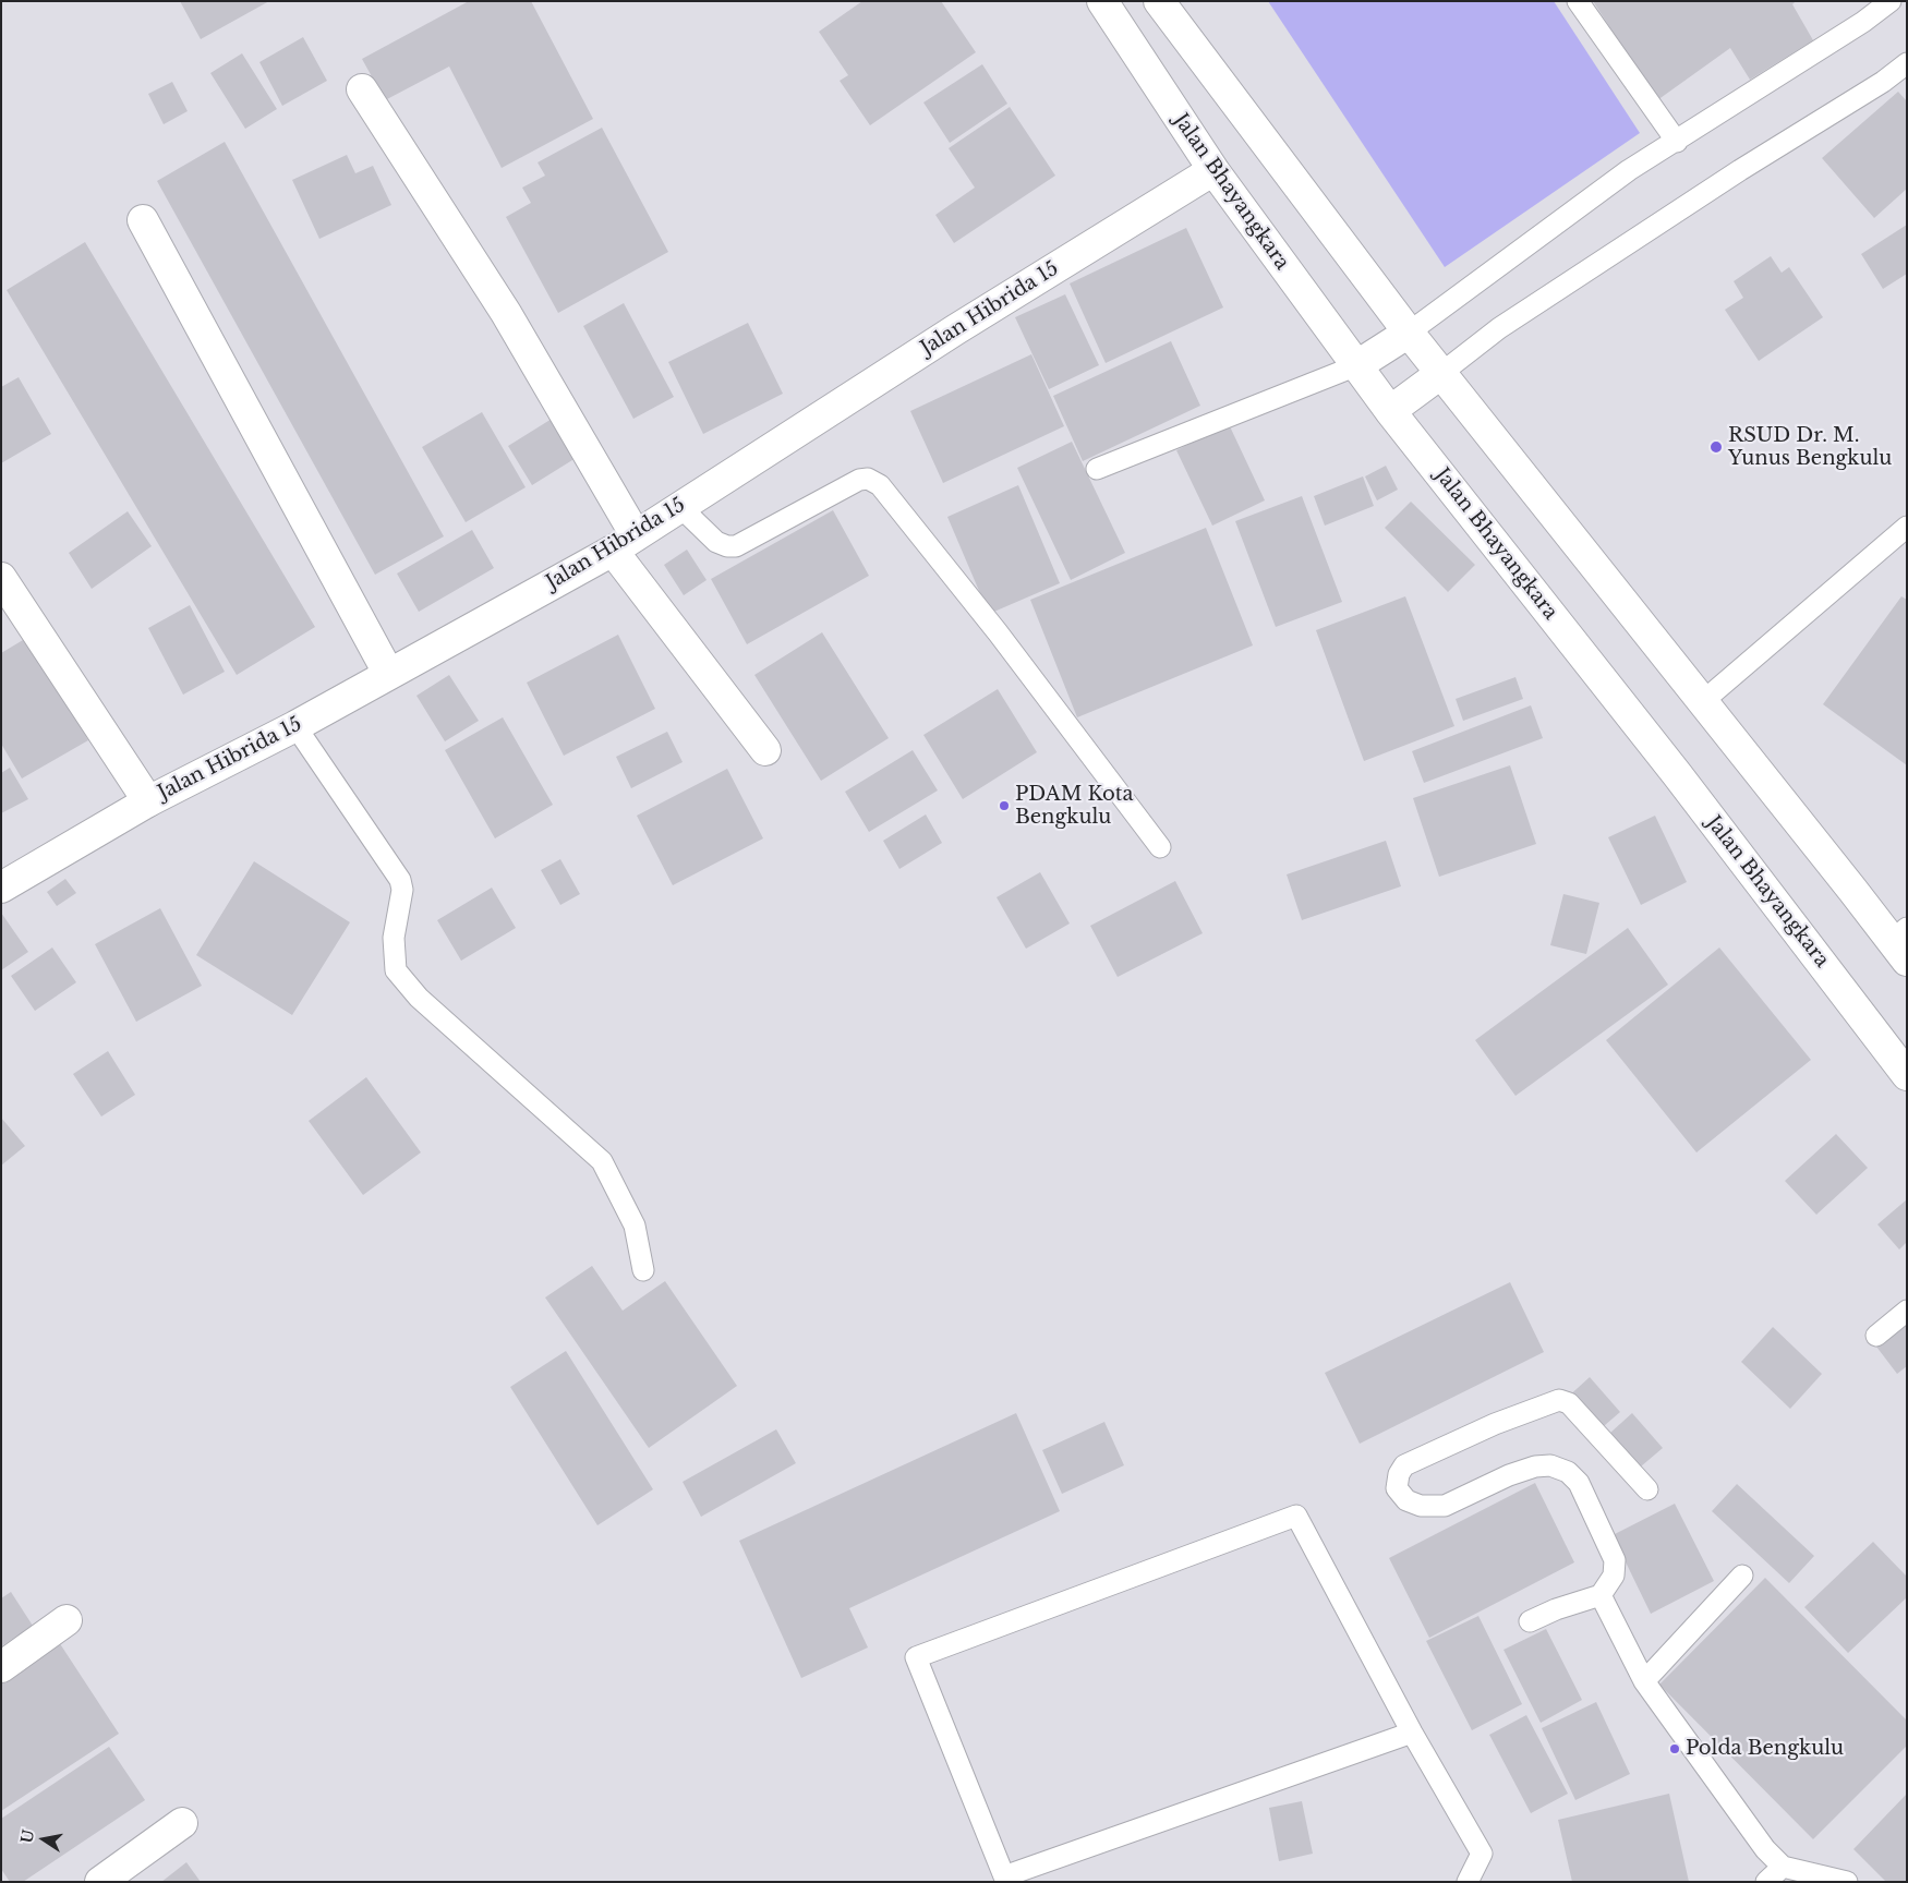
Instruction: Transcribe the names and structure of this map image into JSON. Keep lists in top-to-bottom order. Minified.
{"streets":{"street":["Jalan Bhayangkara","Jalan Hibrida 15"]},"crossings":[["Jalan Bhayangkara","Jalan Hibrida 15"]],"places":["RSUD Dr. M. Yunus Bengkulu","PDAM Kota Bengkulu","Polda Bengkulu"],"north":"left"}
